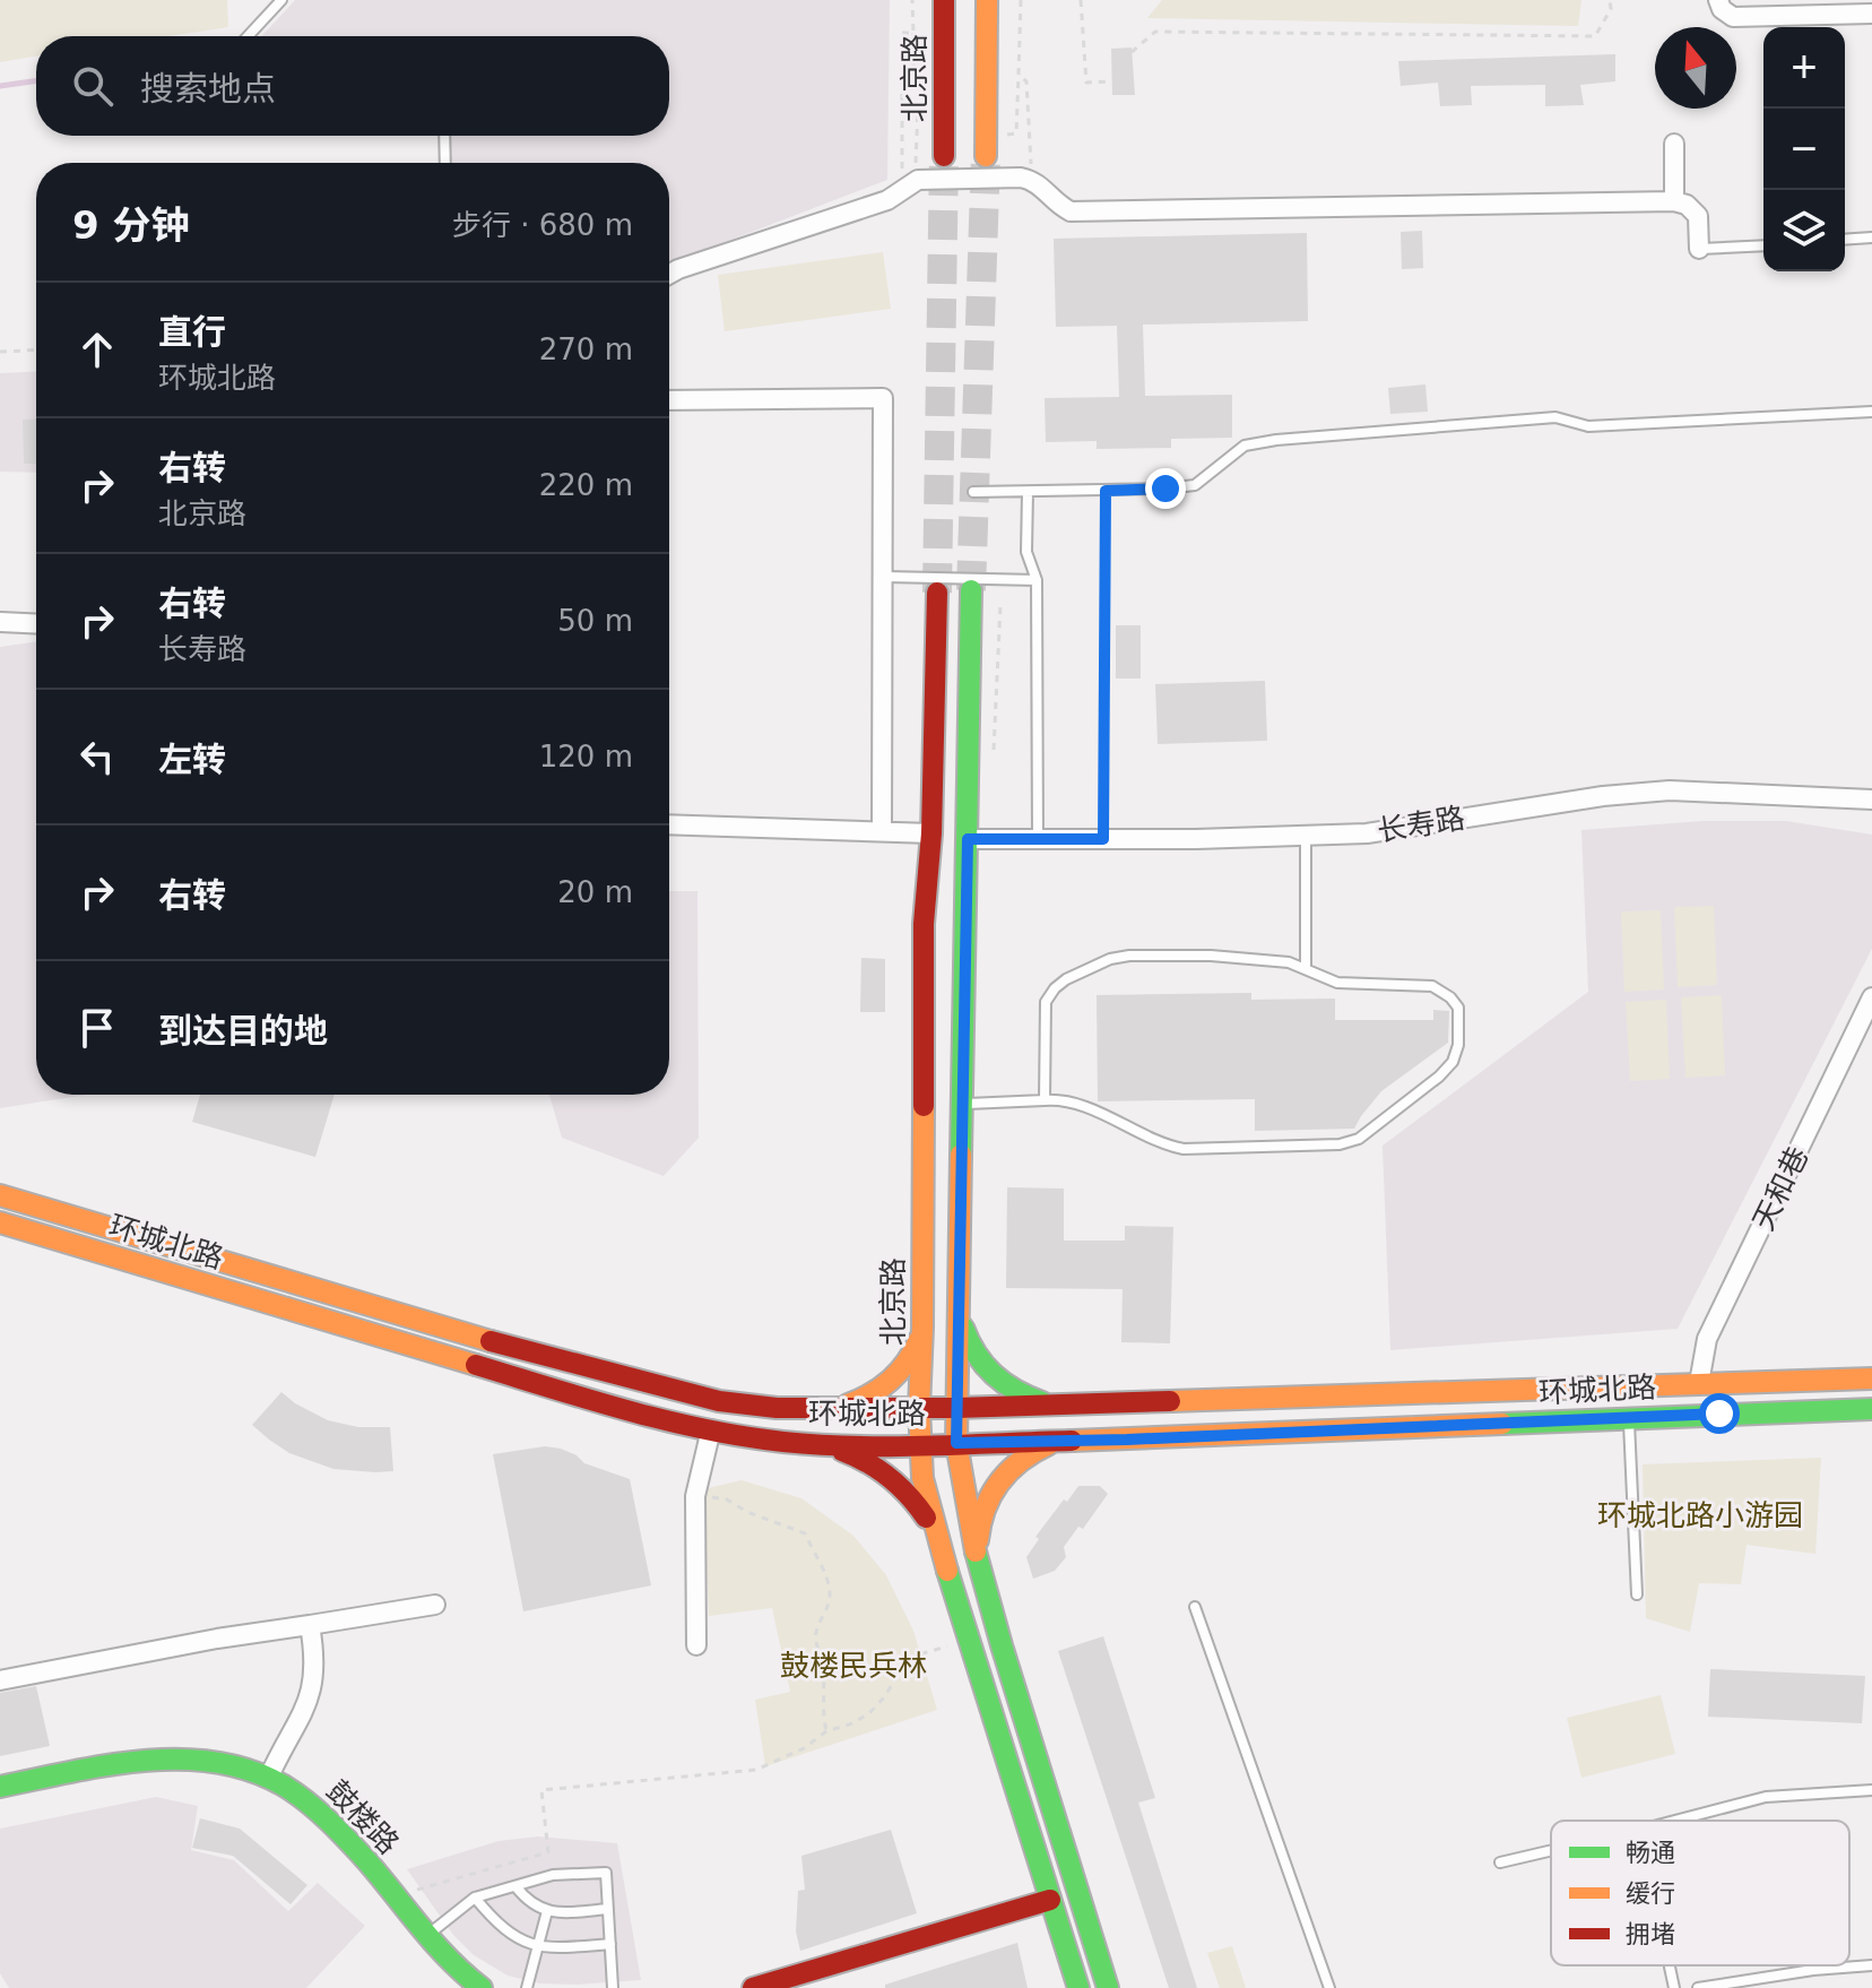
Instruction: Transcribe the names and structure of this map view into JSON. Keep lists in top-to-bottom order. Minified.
{"streets":{"main road":["北京路","环城北路","鼓楼路"],"street":["长寿路","天和巷"]},"crossings":[["北京路","环城北路"],["天和巷","环城北路"]],"parks":["环城北路小游园","鼓楼民兵林"],"legend":["畅通","缓行","拥堵"],"north":"top","page":{"map_buttons":["+","−"],"search":"搜索地点","heading":["9 分钟","步行 · 680 m"],"list":[["直行","环城北路","270 m"],["右转","北京路","220 m"],["右转","长寿路","50 m"],["左转","120 m"],["右转","20 m"],"到达目的地"]}}
